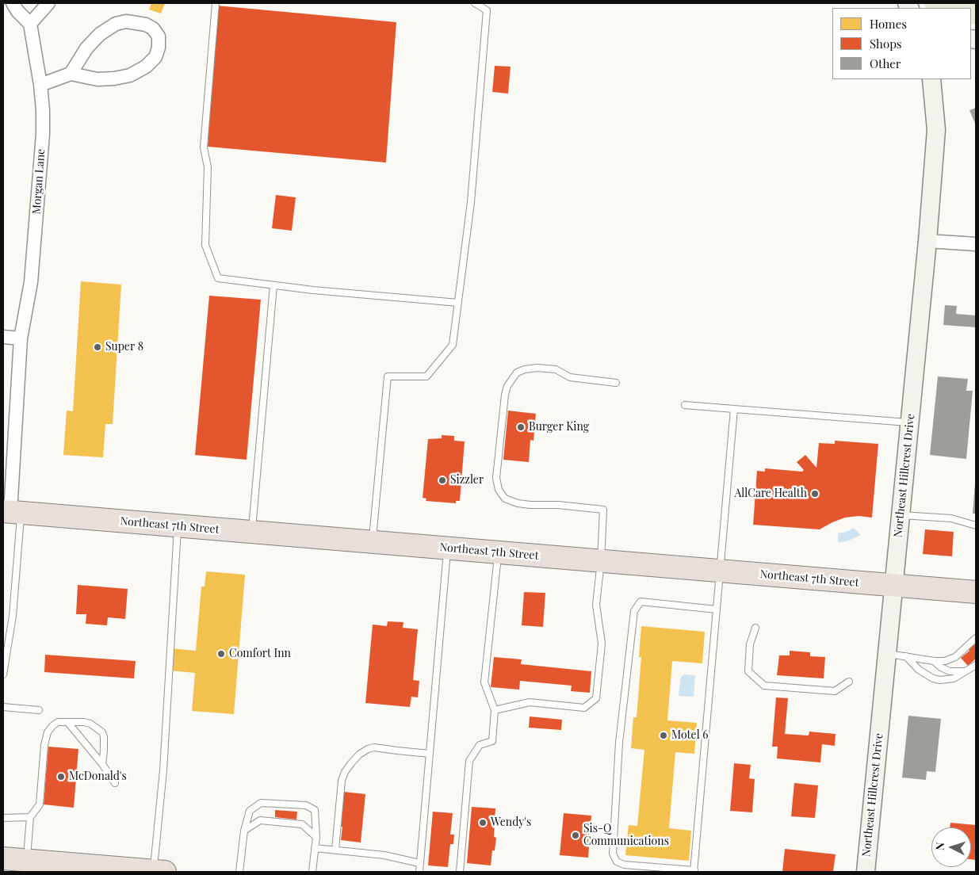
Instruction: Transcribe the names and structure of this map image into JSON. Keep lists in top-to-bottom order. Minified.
{"streets":{"highway":["Northeast 7th Street"],"street":["Morgan Lane","Northeast Hillcrest Drive"]},"crossings":[["Morgan Lane","Northeast 7th Street"],["Northeast Hillcrest Drive","Northeast 7th Street"]],"places":["Super 8","Burger King","Sizzler","AllCare Health","Comfort Inn","Motel 6","McDonald's","Wendy's","Sis-Q Communications"],"legend":["Homes","Shops","Other"],"north":"left"}
